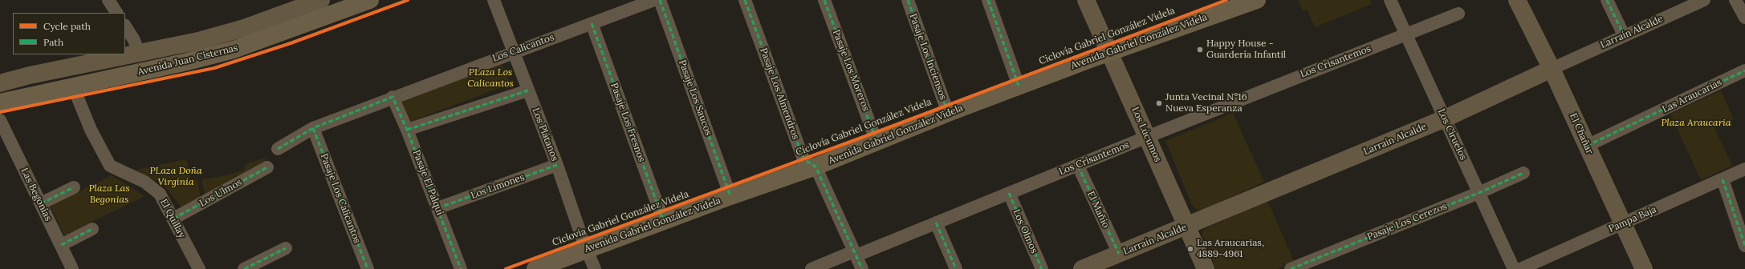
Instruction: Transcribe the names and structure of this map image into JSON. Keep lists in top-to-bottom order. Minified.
{"streets":{"main road":["Avenida Gabriel González Videla","Avenida Juan Cisternas"],"street":["Larraín Alcalde","Los Calicantos","Pasaje Los Inciensos","Los Crisantemos","Pasaje Los Moreros","Pasaje Los Almendros","Las Araucarias","Pasaje Los Saucos","Pasaje Los Fresnos","El Chañar","Los Plátanos","Los Lúcumos","Los Ciruelos","Pasaje El Palqui","Los Limones","Los Ulmos","Las Begonias","Pasaje Los Calicantos","El Mañio","El Quillay","Pampa Baja","Pasaje Los Cerezos","Los Olmos"],"cycle path":["Ciclovía Gabriel González Videla"]},"crossings":[["Larraín Alcalde","El Chañar"],["Larraín Alcalde","Los Lúcumos"],["Larraín Alcalde","Los Ciruelos"],["Larraín Alcalde","El Mañio"],["Avenida Gabriel González Videla","Pasaje Los Inciensos"],["Avenida Gabriel González Videla","Pasaje Los Moreros"],["Avenida Gabriel González Videla","Pasaje Los Almendros"],["Avenida Gabriel González Videla","Pasaje Los Saucos"],["Avenida Gabriel González Videla","Pasaje Los Fresnos"],["Avenida Gabriel González Videla","Los Plátanos"],["Avenida Gabriel González Videla","Los Lúcumos"],["Los Calicantos","Pasaje Los Fresnos"],["Los Calicantos","Los Plátanos"],["Los Calicantos","Pasaje El Palqui"],["Avenida Juan Cisternas","El Quillay"],["Los Crisantemos","Los Lúcumos"],["Los Crisantemos","Los Ciruelos"],["Los Crisantemos","El Mañio"],["Los Crisantemos","Los Olmos"],["Las Araucarias","El Chañar"],["El Chañar","Pampa Baja"],["Los Plátanos","Los Limones"],["Los Ciruelos","Pasaje Los Cerezos"],["Pasaje El Palqui","Los Limones"],["Los Ulmos","El Quillay"]],"parks":["PLaza Los Calicantos","Plaza Araucaria","PLaza Doña Virginia","Plaza Las Begonias"],"places":["Happy House - Guardería Infantil","Junta Vecinal N°16 Nueva Esperanza","Las Araucarias, 4889-4961"],"legend":["Cycle path","Path"]}
